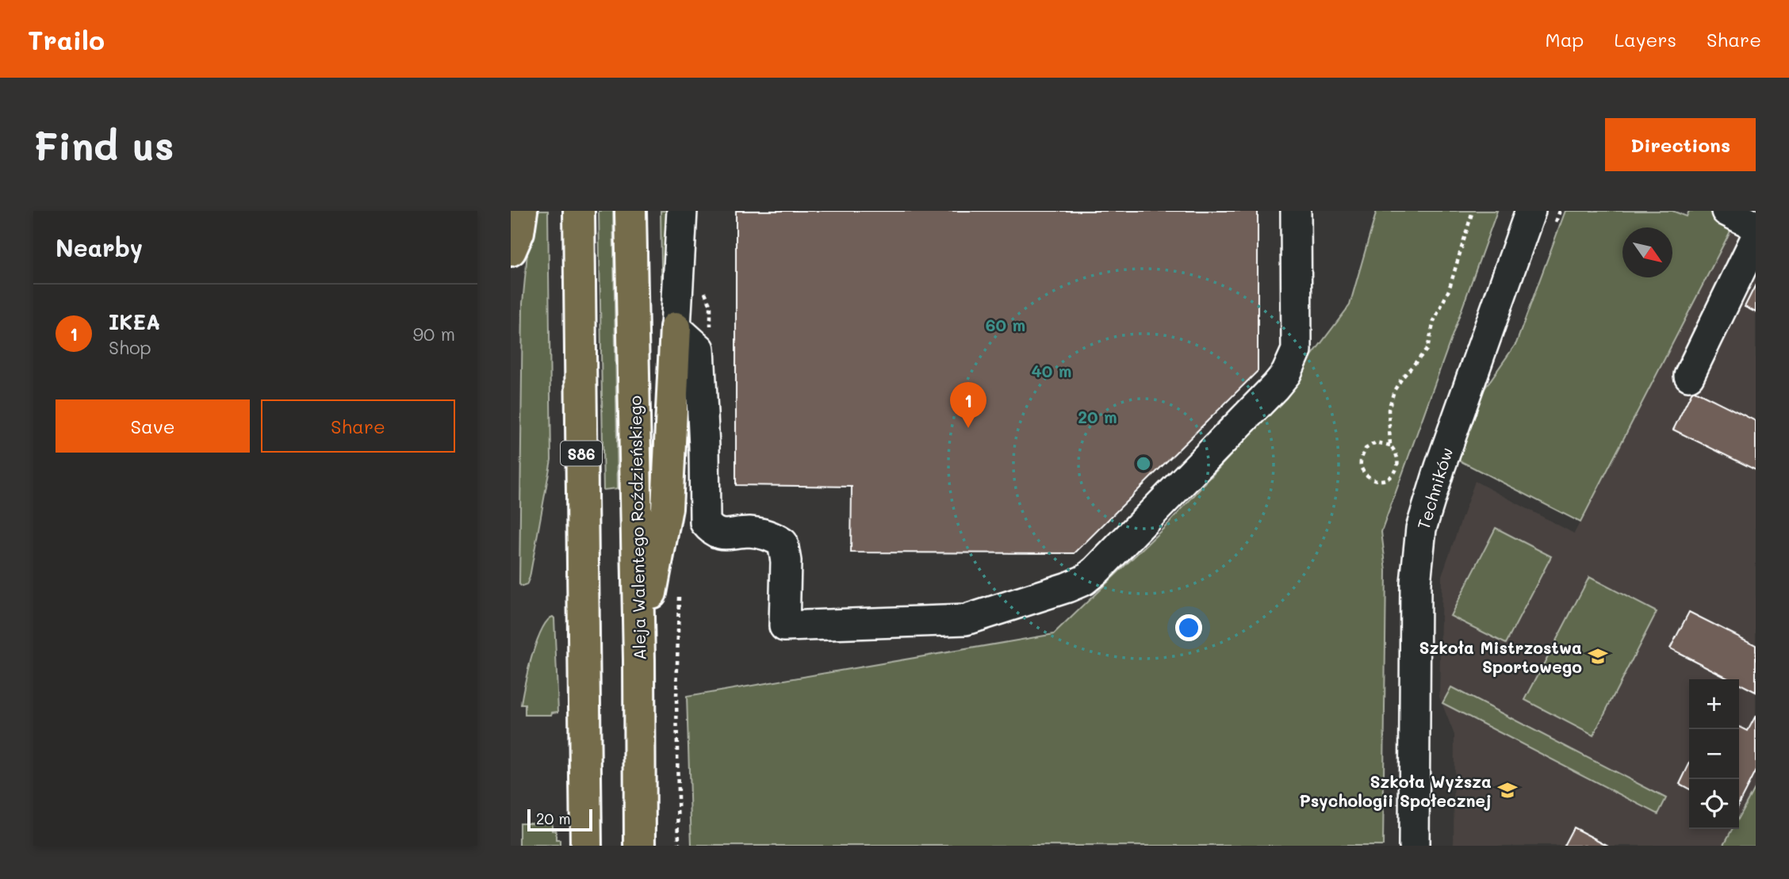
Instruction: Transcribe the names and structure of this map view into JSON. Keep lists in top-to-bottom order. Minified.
{"streets":{"highway":["S86","Aleja Walentego Roździeńskiego"],"street":["Techników"]},"places":{"school or university":["Szkoła Mistrzostwa Sportowego","Szkoła Wyższa Psychologii Społecznej"]},"scale_bar":"20 m","north":"bottom right","page":{"header":"Trailo","nav":["Map","Layers","Share"],"buttons":["Directions",["Save","Share"]],"title":"Find us","heading":"Nearby","list":[{"mark":"1","name":"IKEA","note":"Shop","value":"90 m"}],"pins":"1","map_buttons":["+","−"],"scale":"20 m"},"rings":["60 m","40 m","20 m"]}
